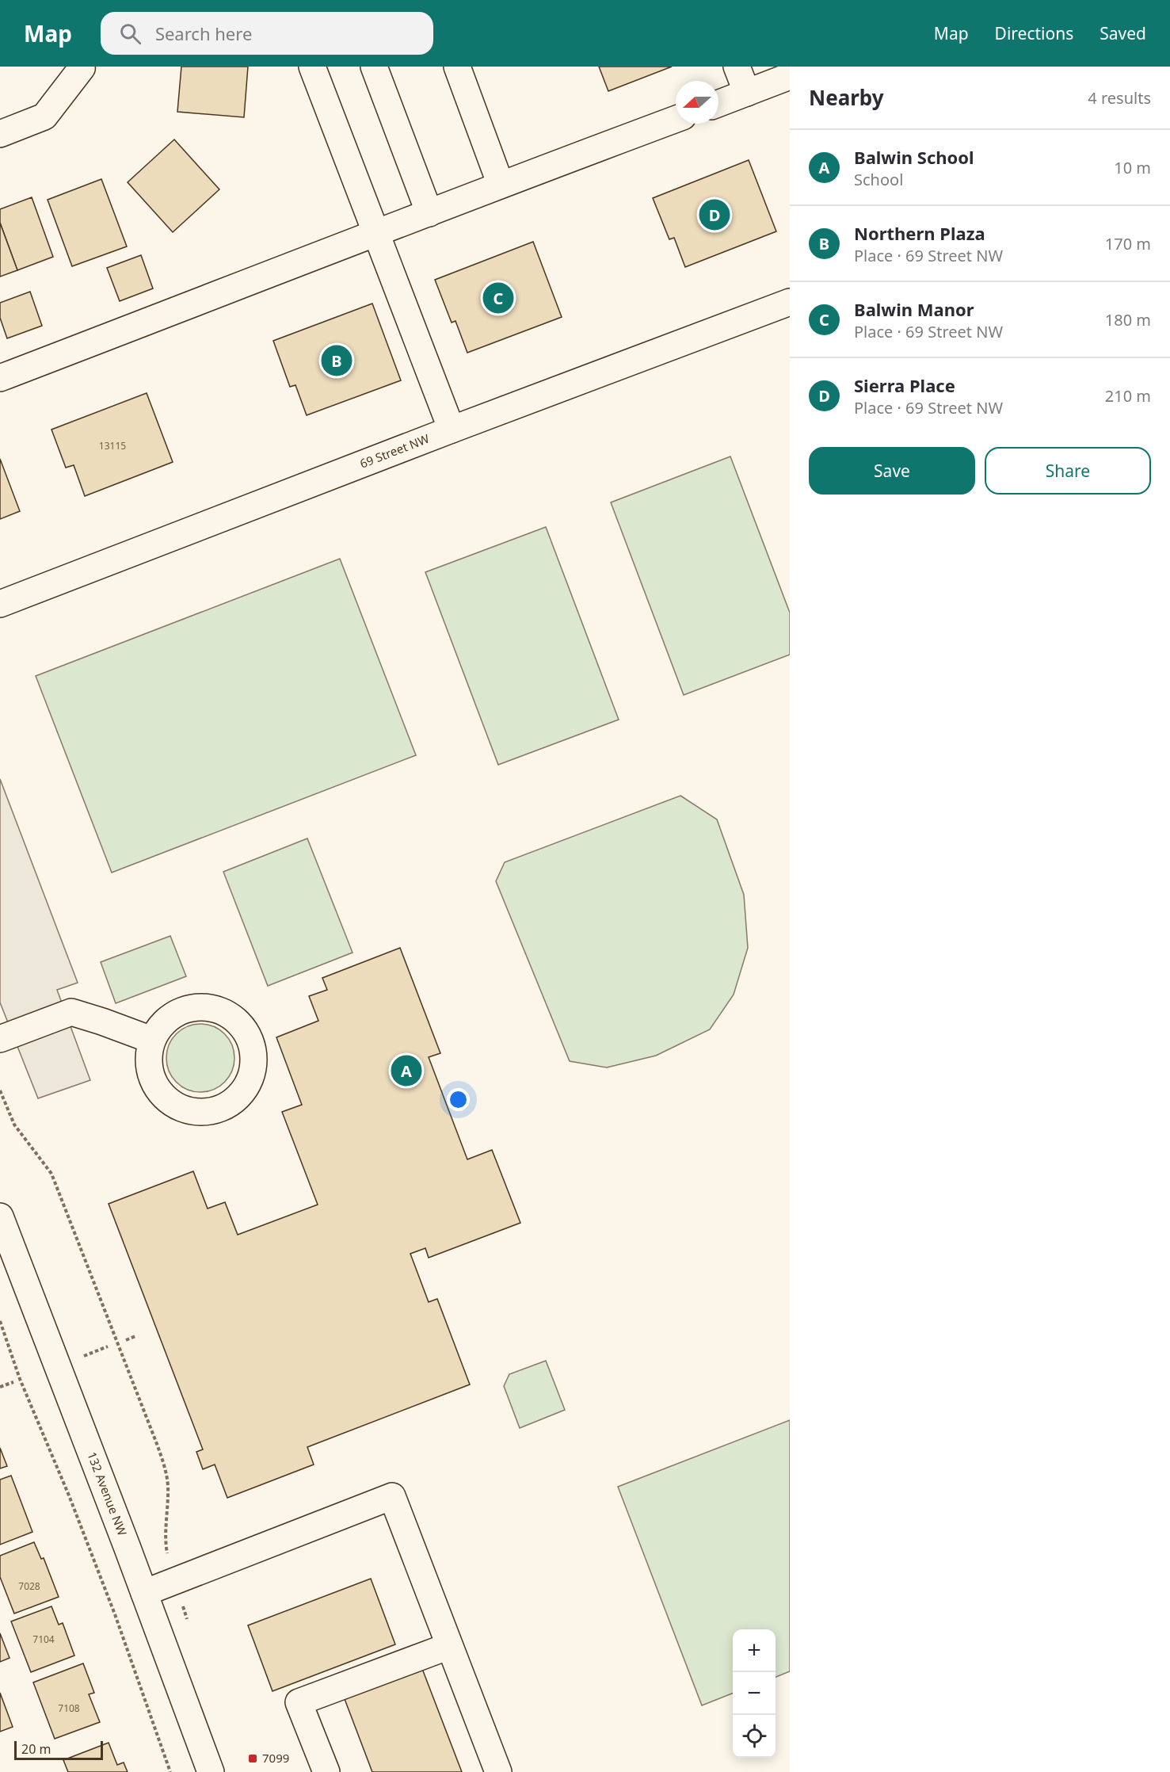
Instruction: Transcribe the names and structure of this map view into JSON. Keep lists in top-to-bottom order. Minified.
{"streets":{"street":["69 Street NW","132 Avenue NW"]},"places":{"transit":["7099"]},"house_numbers":["13115","7028","7104","7108"],"scale_bar":"20 m","north":"left","page":{"header":"Map","search":"Search here","nav":["Map","Directions","Saved"],"heading":["Nearby","4 results"],"list":[{"mark":"A","name":"Balwin School","note":"School","value":"10 m"},{"mark":"B","name":"Northern Plaza","note":"Place · 69 Street NW","value":"170 m"},{"mark":"C","name":"Balwin Manor","note":"Place · 69 Street NW","value":"180 m"},{"mark":"D","name":"Sierra Place","note":"Place · 69 Street NW","value":"210 m"}],"pins":["D","C","B","A"],"buttons":["Save","Share"],"map_buttons":["+","−"],"scale":"20 m"}}
